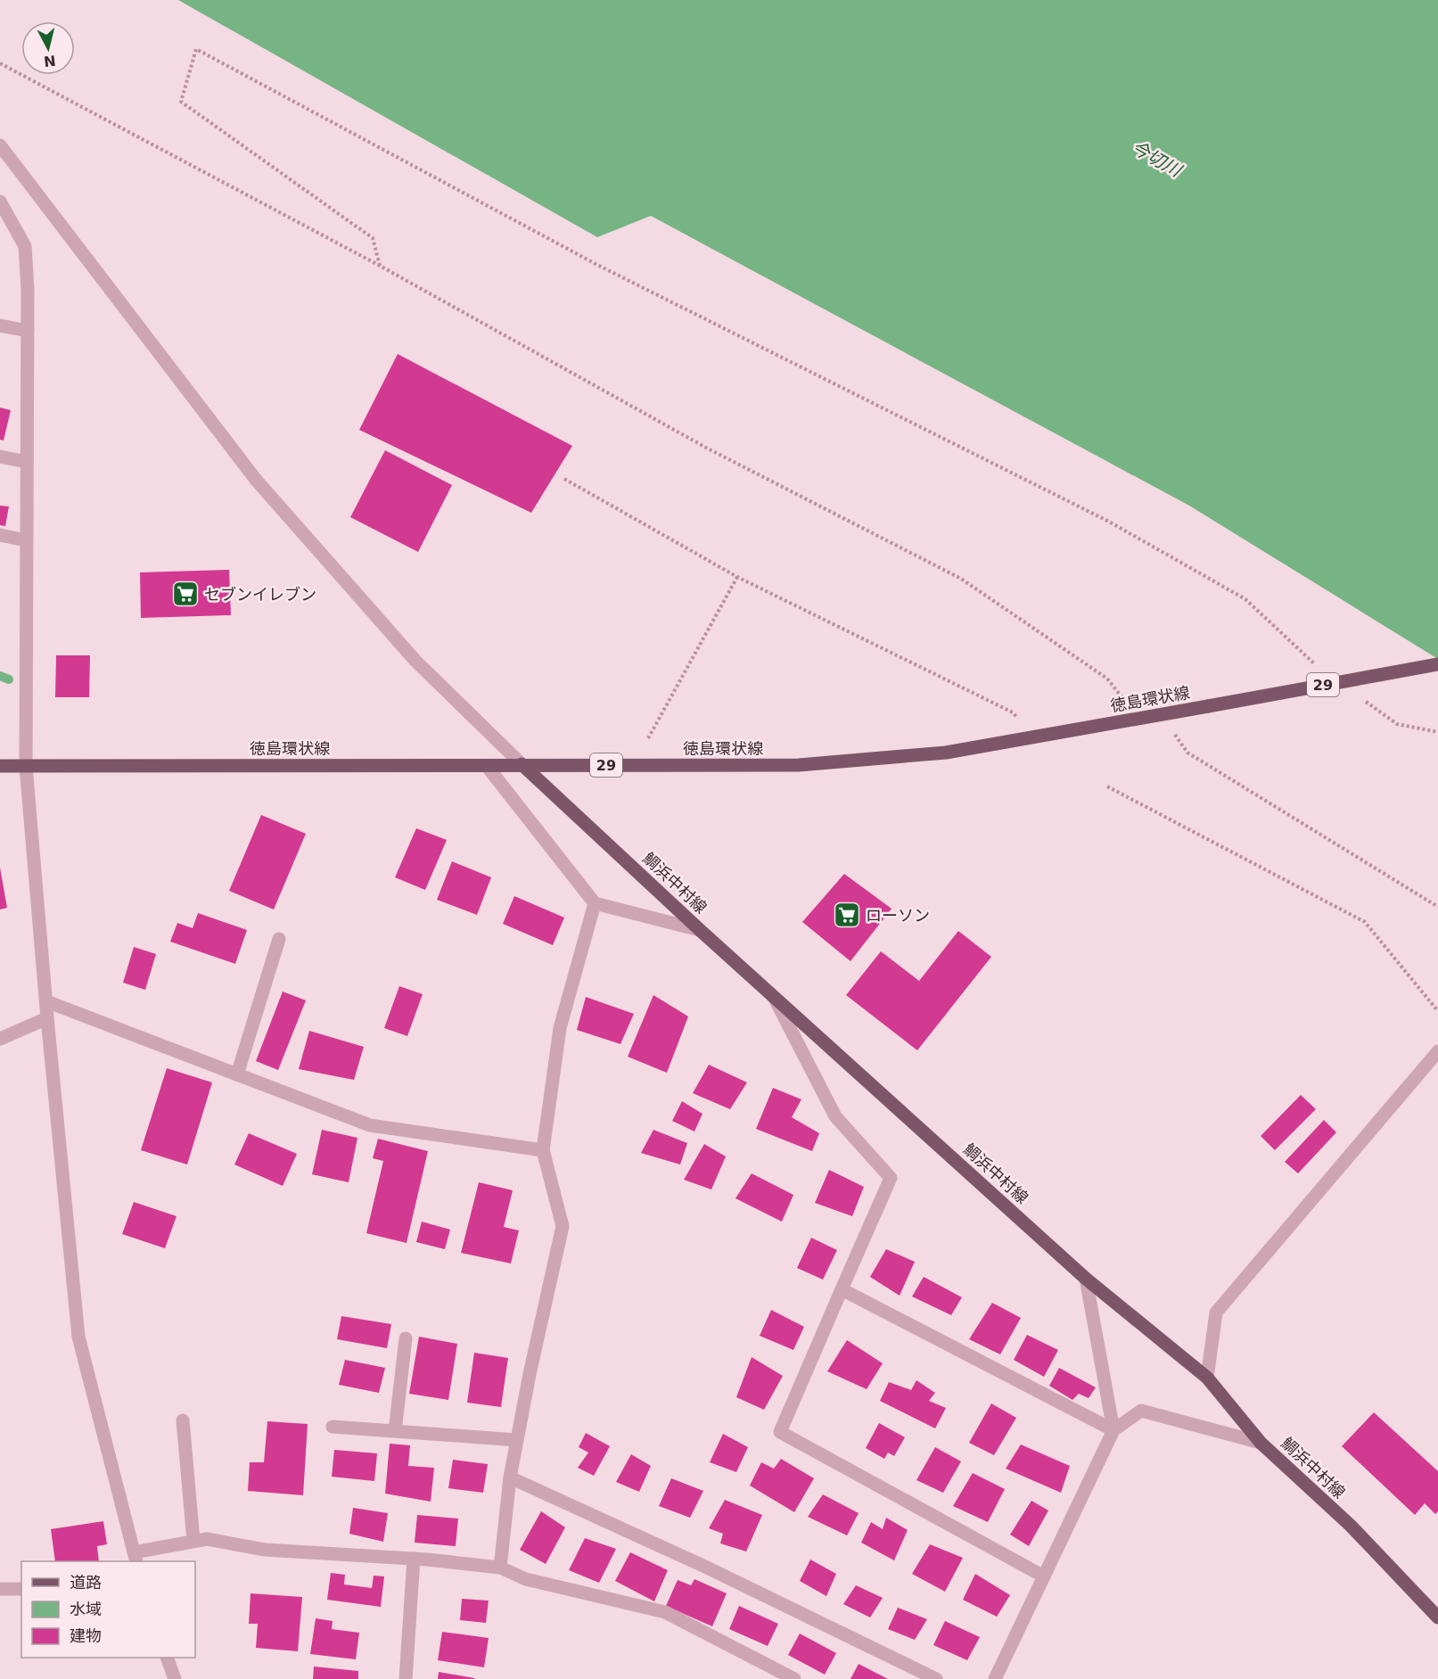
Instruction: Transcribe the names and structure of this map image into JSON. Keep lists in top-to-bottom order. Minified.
{"streets":{"main road":["29","徳島環状線","鯛浜中村線"]},"crossings":[["徳島環状線","鯛浜中村線"]],"water":["今切川"],"places":{"supermarket":["セブンイレブン","ローソン"]},"legend":["道路","水域","建物"],"north":"bottom"}
